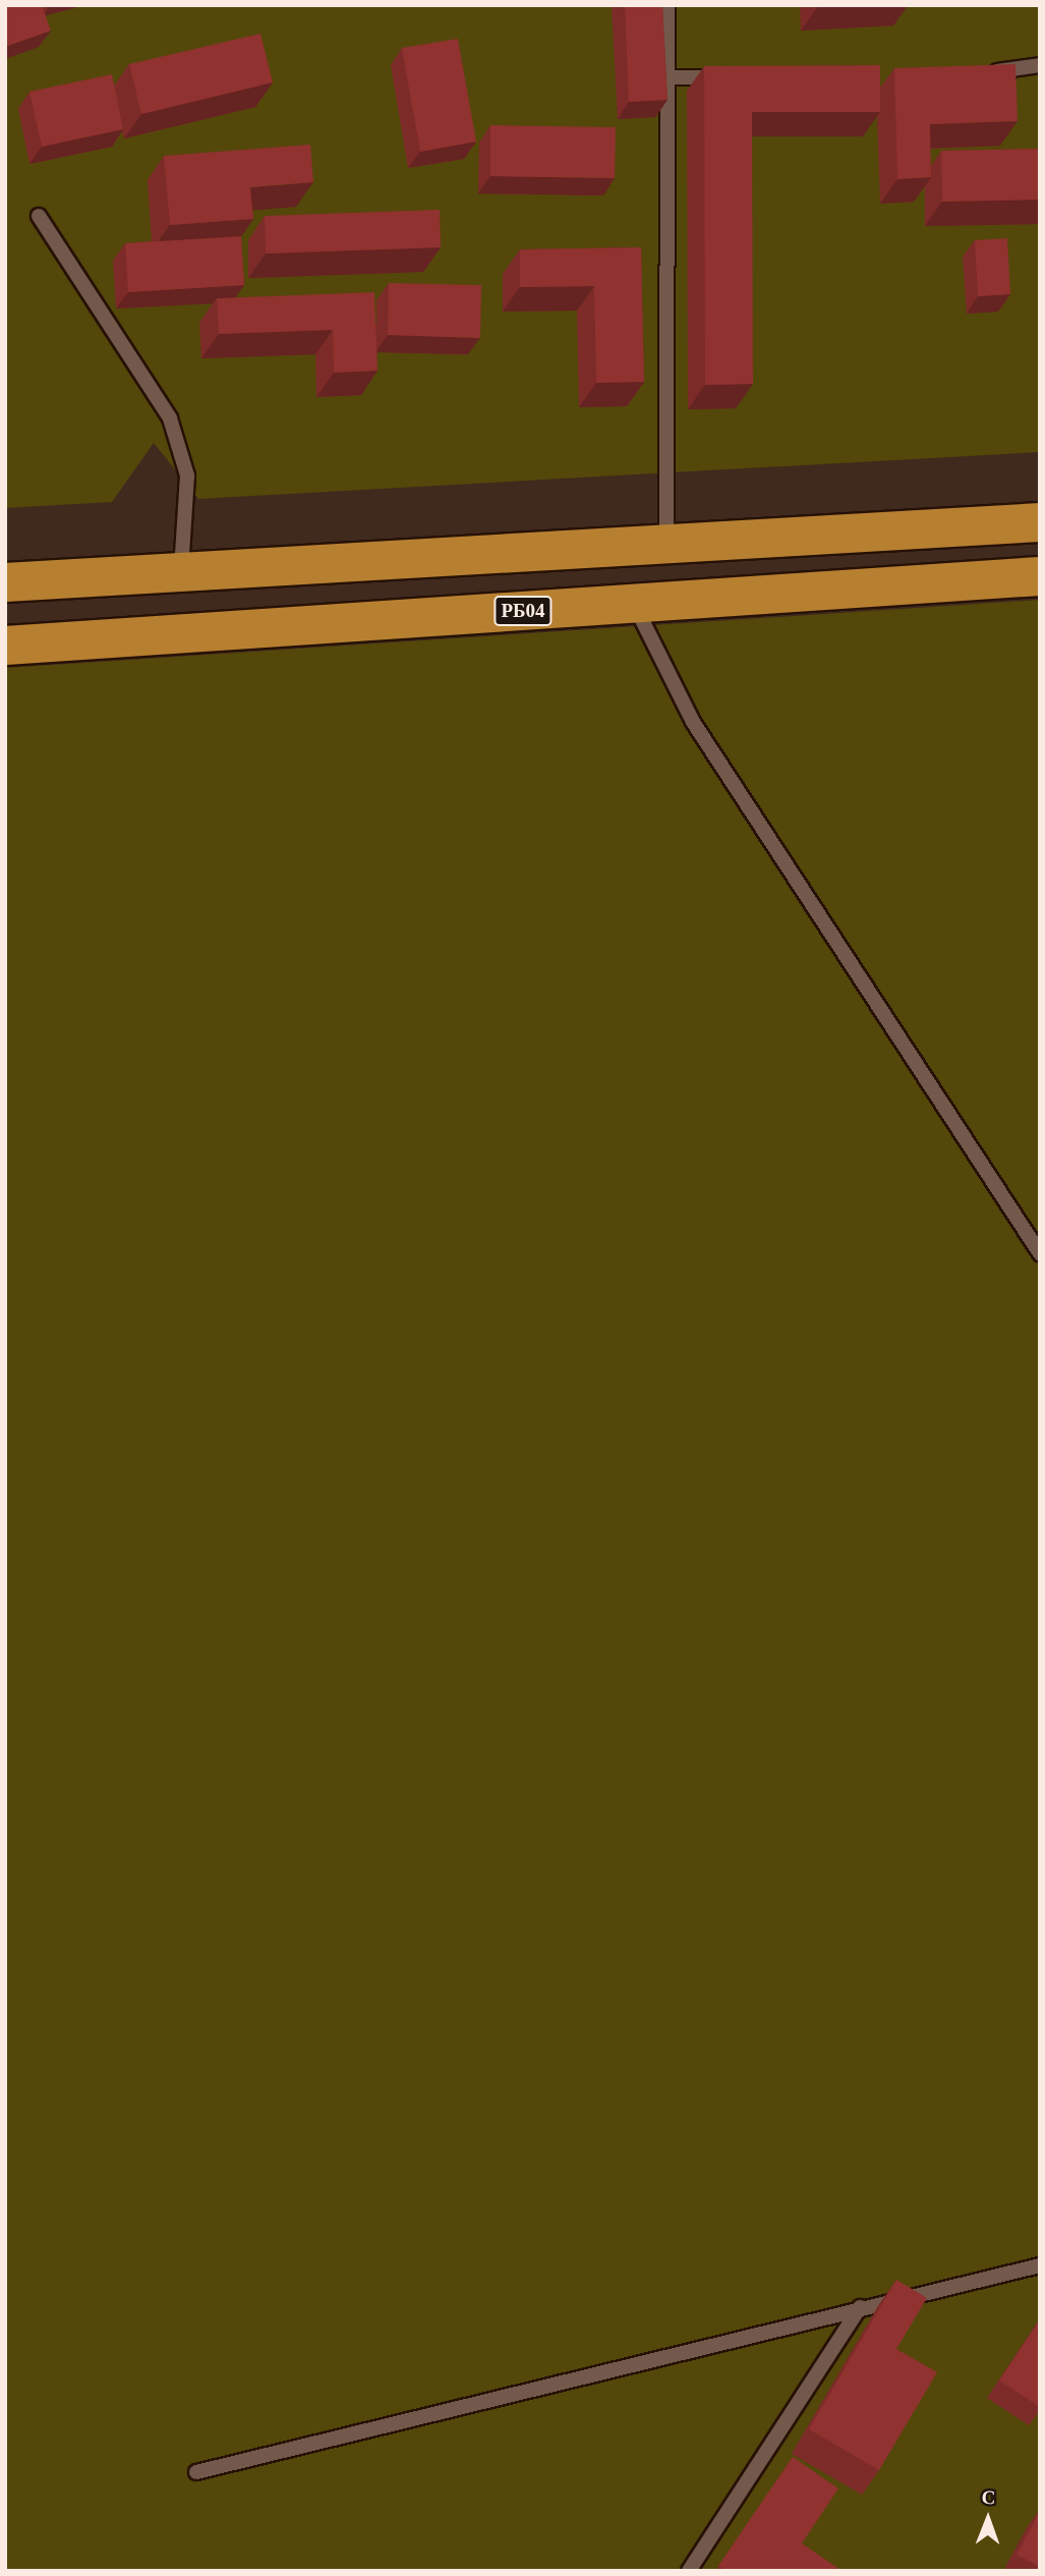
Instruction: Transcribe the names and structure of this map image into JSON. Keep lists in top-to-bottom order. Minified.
{"streets":{"highway":["РБ04"]},"north":"top"}
